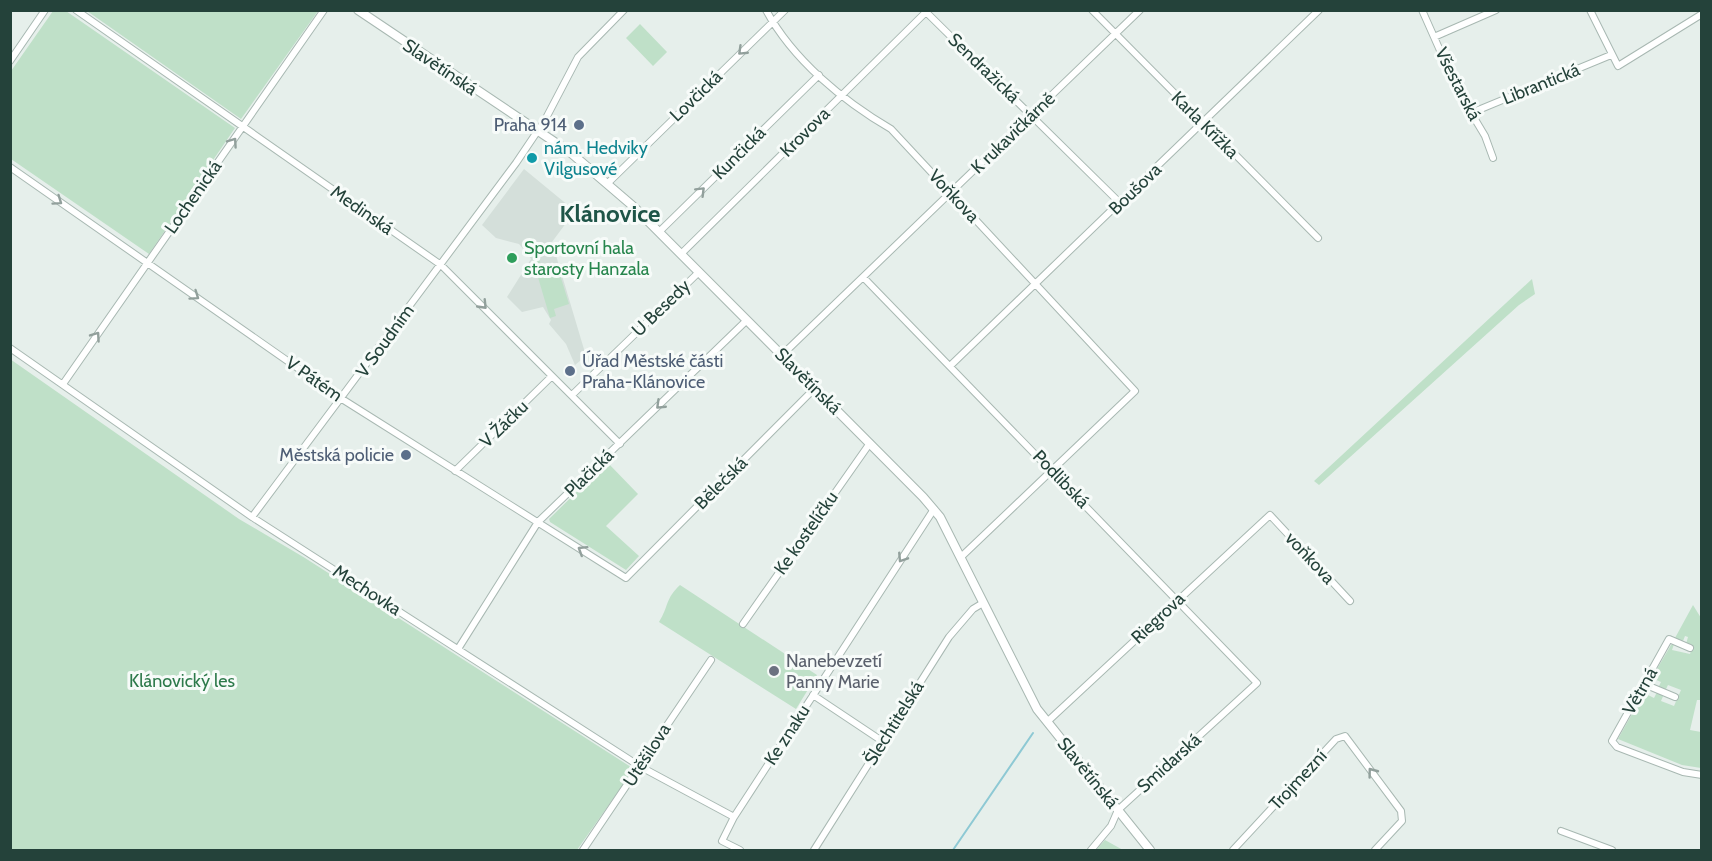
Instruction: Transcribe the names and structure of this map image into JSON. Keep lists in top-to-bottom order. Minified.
{"streets":{"street":["Slavětínská","Sendražická","Všestarská","Librantická","Lovčická","Karla Křížka","Krovova","K rukavičkárně","Kunčická","Boušova","Voňkova","Lochenická","Medinská","U Besedy","V Soudním","V Pátém","V Žáčku","Plačická","Podlibská","Bělečská","Ke kostelíčku","voňkova","Mechovka","Riegrova","Větrná","Šlechtitelská","Ke znaku","Utěšilova","Smidarská","Trojmezní"]},"crossings":[["Slavětínská","Lovčická"],["Slavětínská","Krovova"],["Slavětínská","K rukavičkárně"],["Slavětínská","Kunčická"],["Slavětínská","U Besedy"],["Slavětínská","V Soudním"],["Slavětínská","Plačická"],["Slavětínská","Bělečská"],["Slavětínská","Ke kostelíčku"],["Slavětínská","Riegrova"],["Slavětínská","Šlechtitelská"],["Slavětínská","Ke znaku"],["Slavětínská","Smidarská"],["Sendražická","Krovova"],["Sendražická","K rukavičkárně"],["Sendražická","Boušova"],["Všestarská","Librantická"],["Lovčická","Voňkova"],["Karla Křížka","K rukavičkárně"],["Karla Křížka","Boušova"],["Krovova","Voňkova"],["K rukavičkárně","Voňkova"],["K rukavičkárně","Podlibská"],["Kunčická","Voňkova"],["Boušova","Voňkova"],["Boušova","Podlibská"],["Voňkova","Podlibská"],["Lochenická","Medinská"],["Lochenická","V Pátém"],["Lochenická","Mechovka"],["Medinská","U Besedy"],["Medinská","V Soudním"],["Medinská","V Žáčku"],["Medinská","Plačická"],["V Soudním","V Pátém"],["V Soudním","Mechovka"],["V Pátém","V Žáčku"],["V Pátém","Plačická"],["V Pátém","Bělečská"],["Plačická","Mechovka"],["Podlibská","Riegrova"],["Podlibská","Smidarská"],["voňkova","Riegrova"],["Mechovka","Ke znaku"],["Mechovka","Utěšilova"]],"one_way":["Lovčická","Kunčická","Lochenická","Plačická","Ke znaku"],"districts":["Klánovice"],"parks":["Klánovický les"],"places":["Praha 914","nám. Hedviky Vilgusové","Sportovní hala starosty Hanzala","Úřad Městské části Praha-Klánovice","Městská policie","Nanebevzetí Panny Marie"]}
